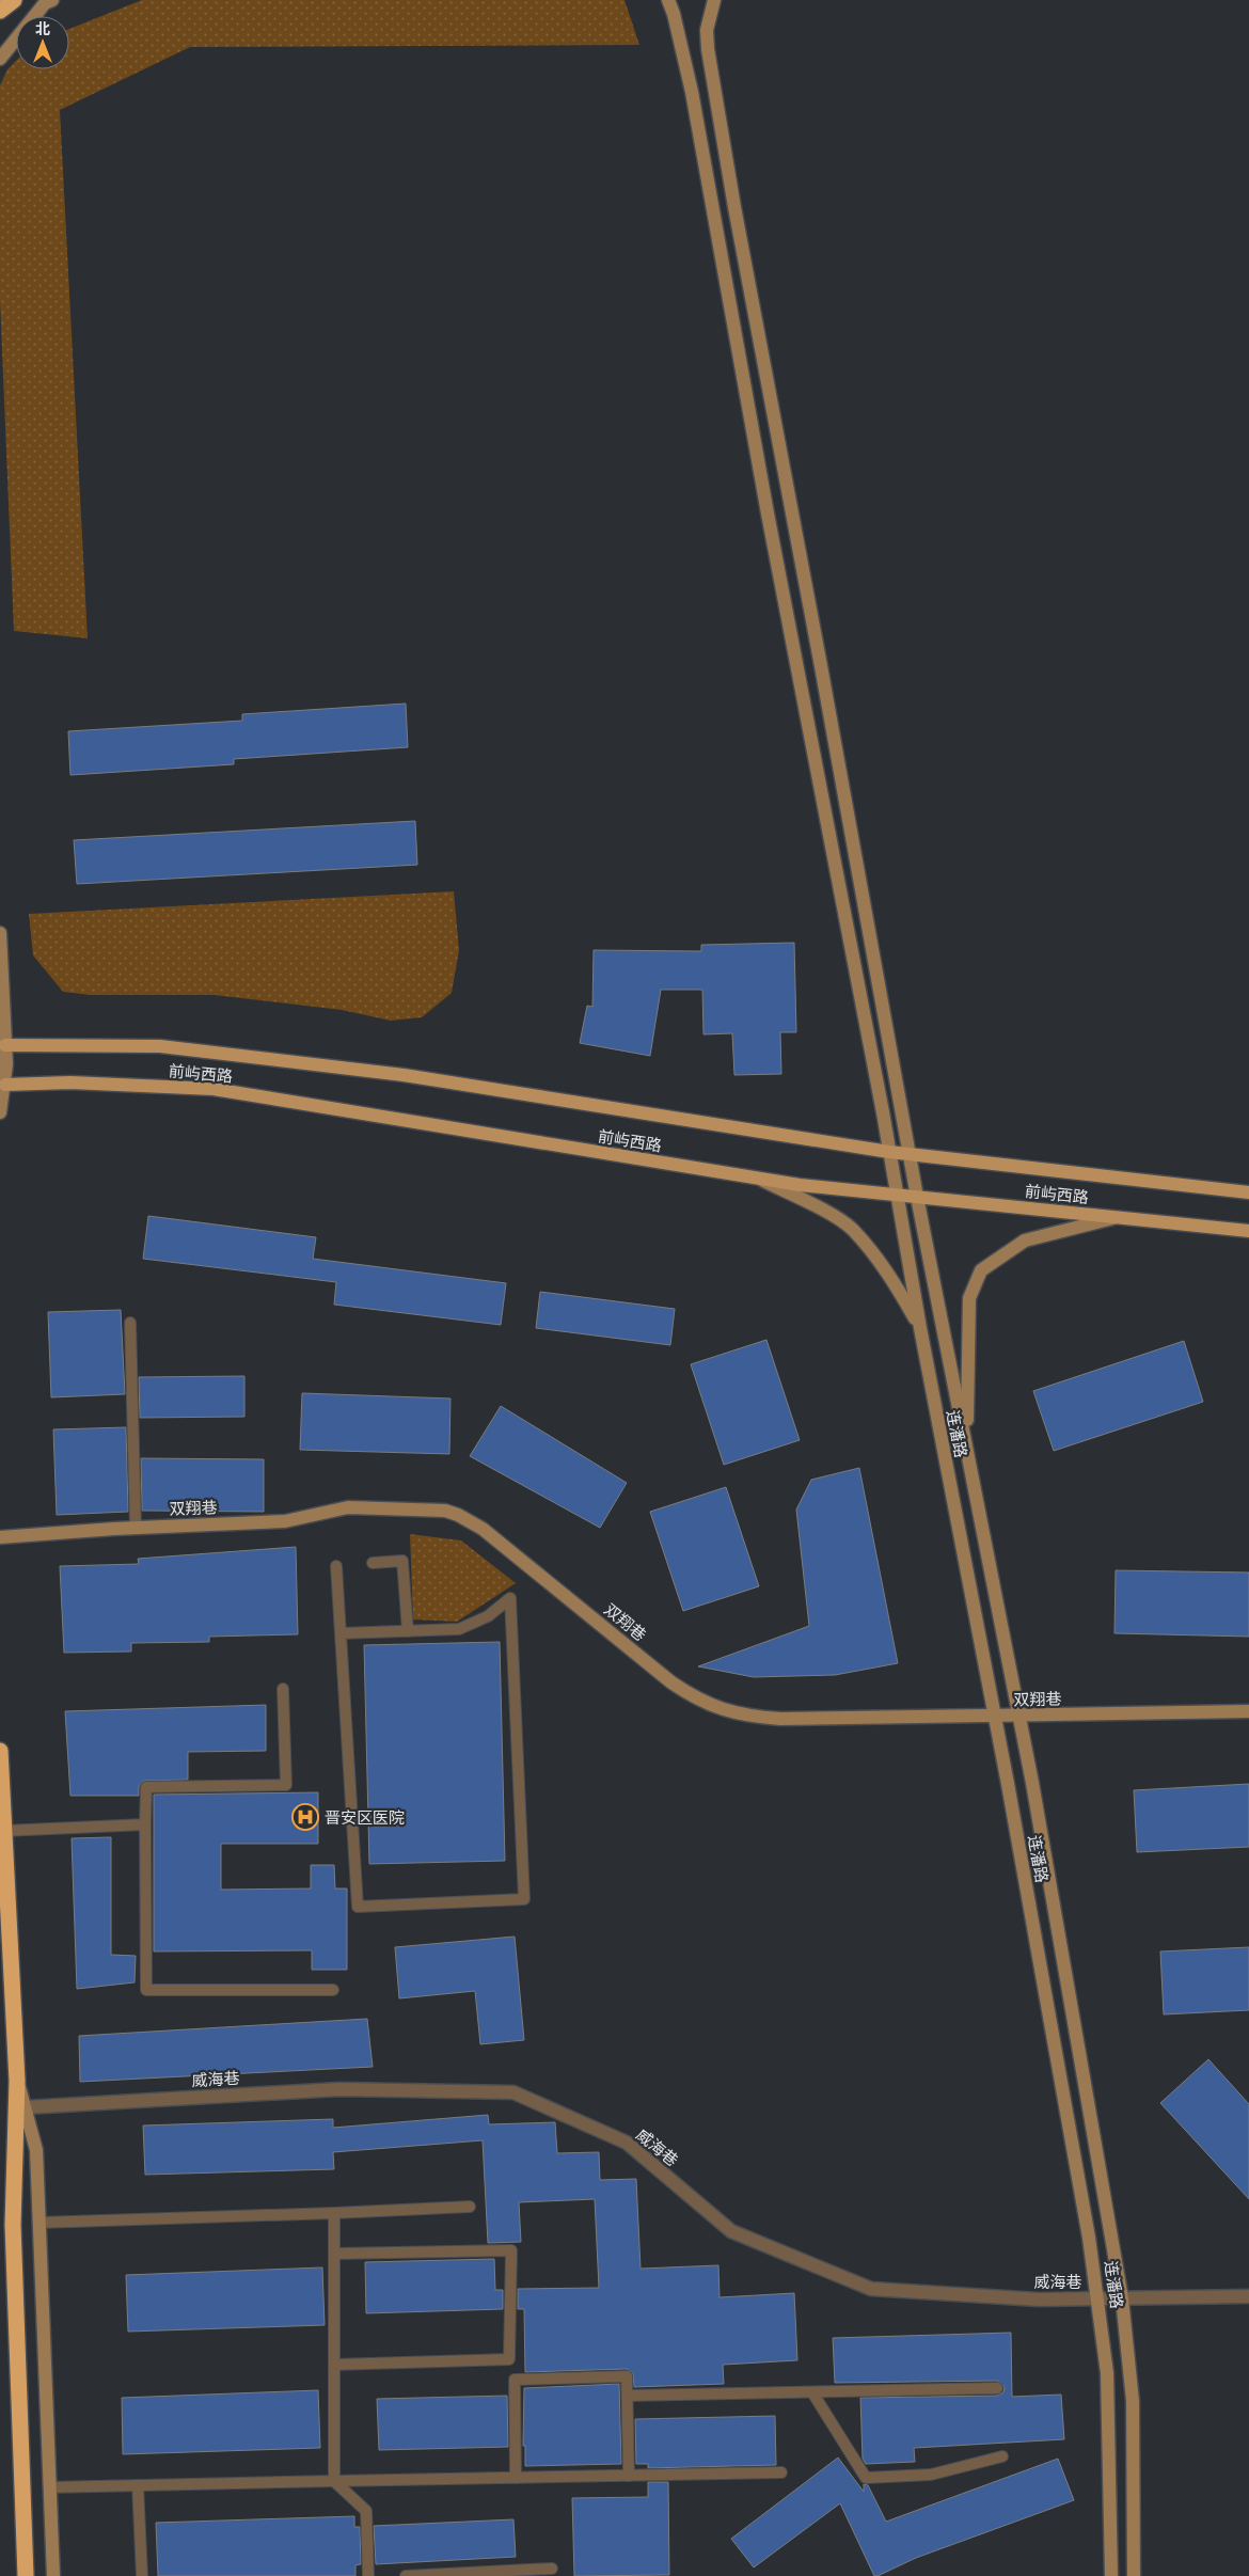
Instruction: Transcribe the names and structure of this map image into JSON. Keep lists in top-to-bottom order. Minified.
{"streets":{"main road":["前屿西路","连潘路","双翔巷"],"street":["威海巷"]},"crossings":[["前屿西路","连潘路"],["连潘路","双翔巷"],["连潘路","威海巷"]],"places":{"hospital":["晋安区医院"]},"north":"top"}
